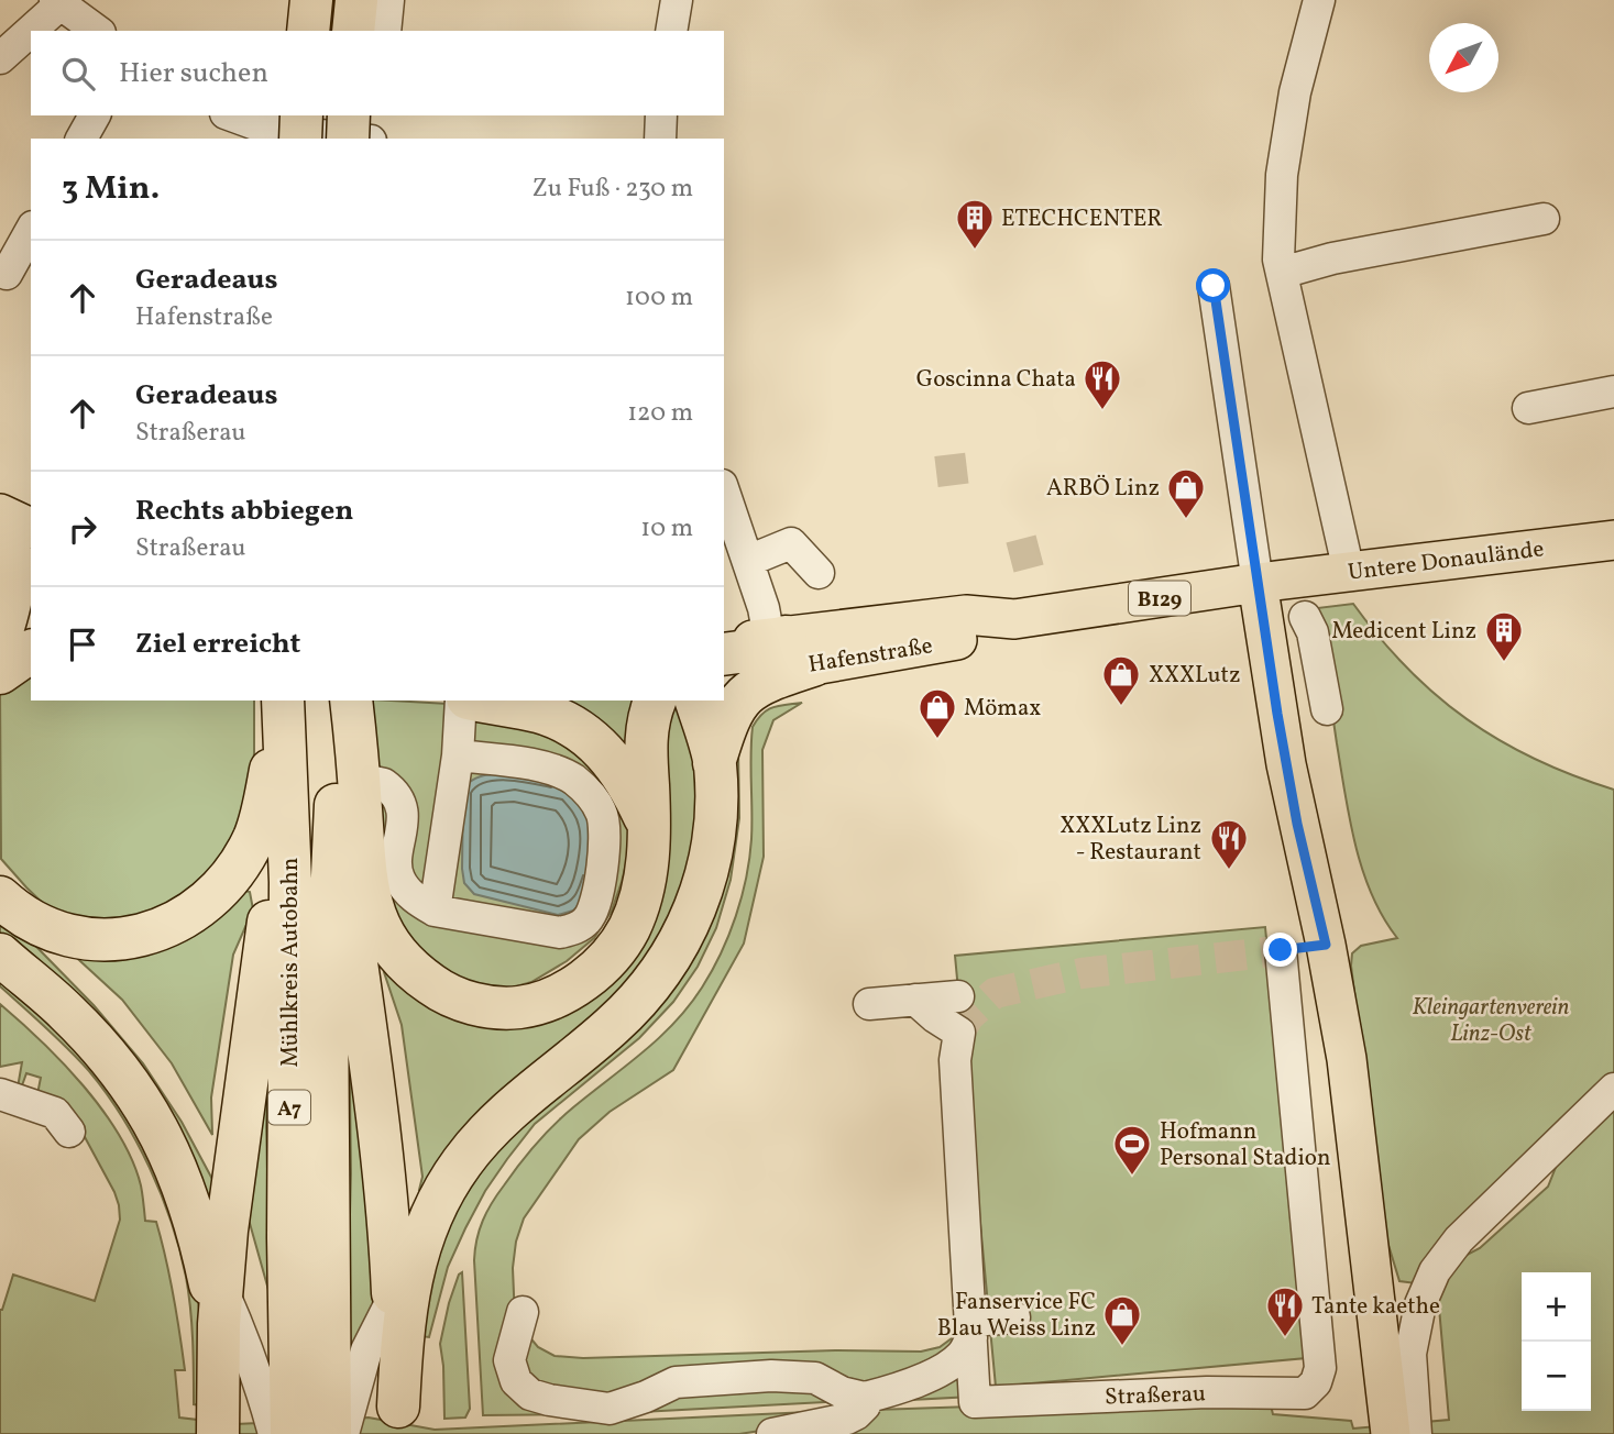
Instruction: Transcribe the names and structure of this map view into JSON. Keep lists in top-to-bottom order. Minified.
{"streets":{"highway":["Mühlkreis Autobahn","A7"],"main road":["Untere Donaulände","B129","Hafenstraße"],"street":["Straßerau"]},"crossings":[["Untere Donaulände","Hafenstraße"],["Mühlkreis Autobahn","A7"]],"parks":["Kleingartenverein Linz-Ost"],"places":{"building":["ETECHCENTER","Medicent Linz"],"restaurant":["Goscinna Chata","XXXLutz Linz - Restaurant","Tante kaethe"],"shop":["ARBÖ Linz","XXXLutz","Mömax","Fanservice FC Blau Weiss Linz"],"sports":["Hofmann Personal Stadion"]},"north":"bottom left","page":{"search":"Hier suchen","heading":["3 Min.","Zu Fuß · 230 m"],"list":[["Geradeaus","Hafenstraße","100 m"],["Geradeaus","Straßerau","120 m"],["Rechts abbiegen","Straßerau","10 m"],"Ziel erreicht"],"map_buttons":["+","−"]}}
